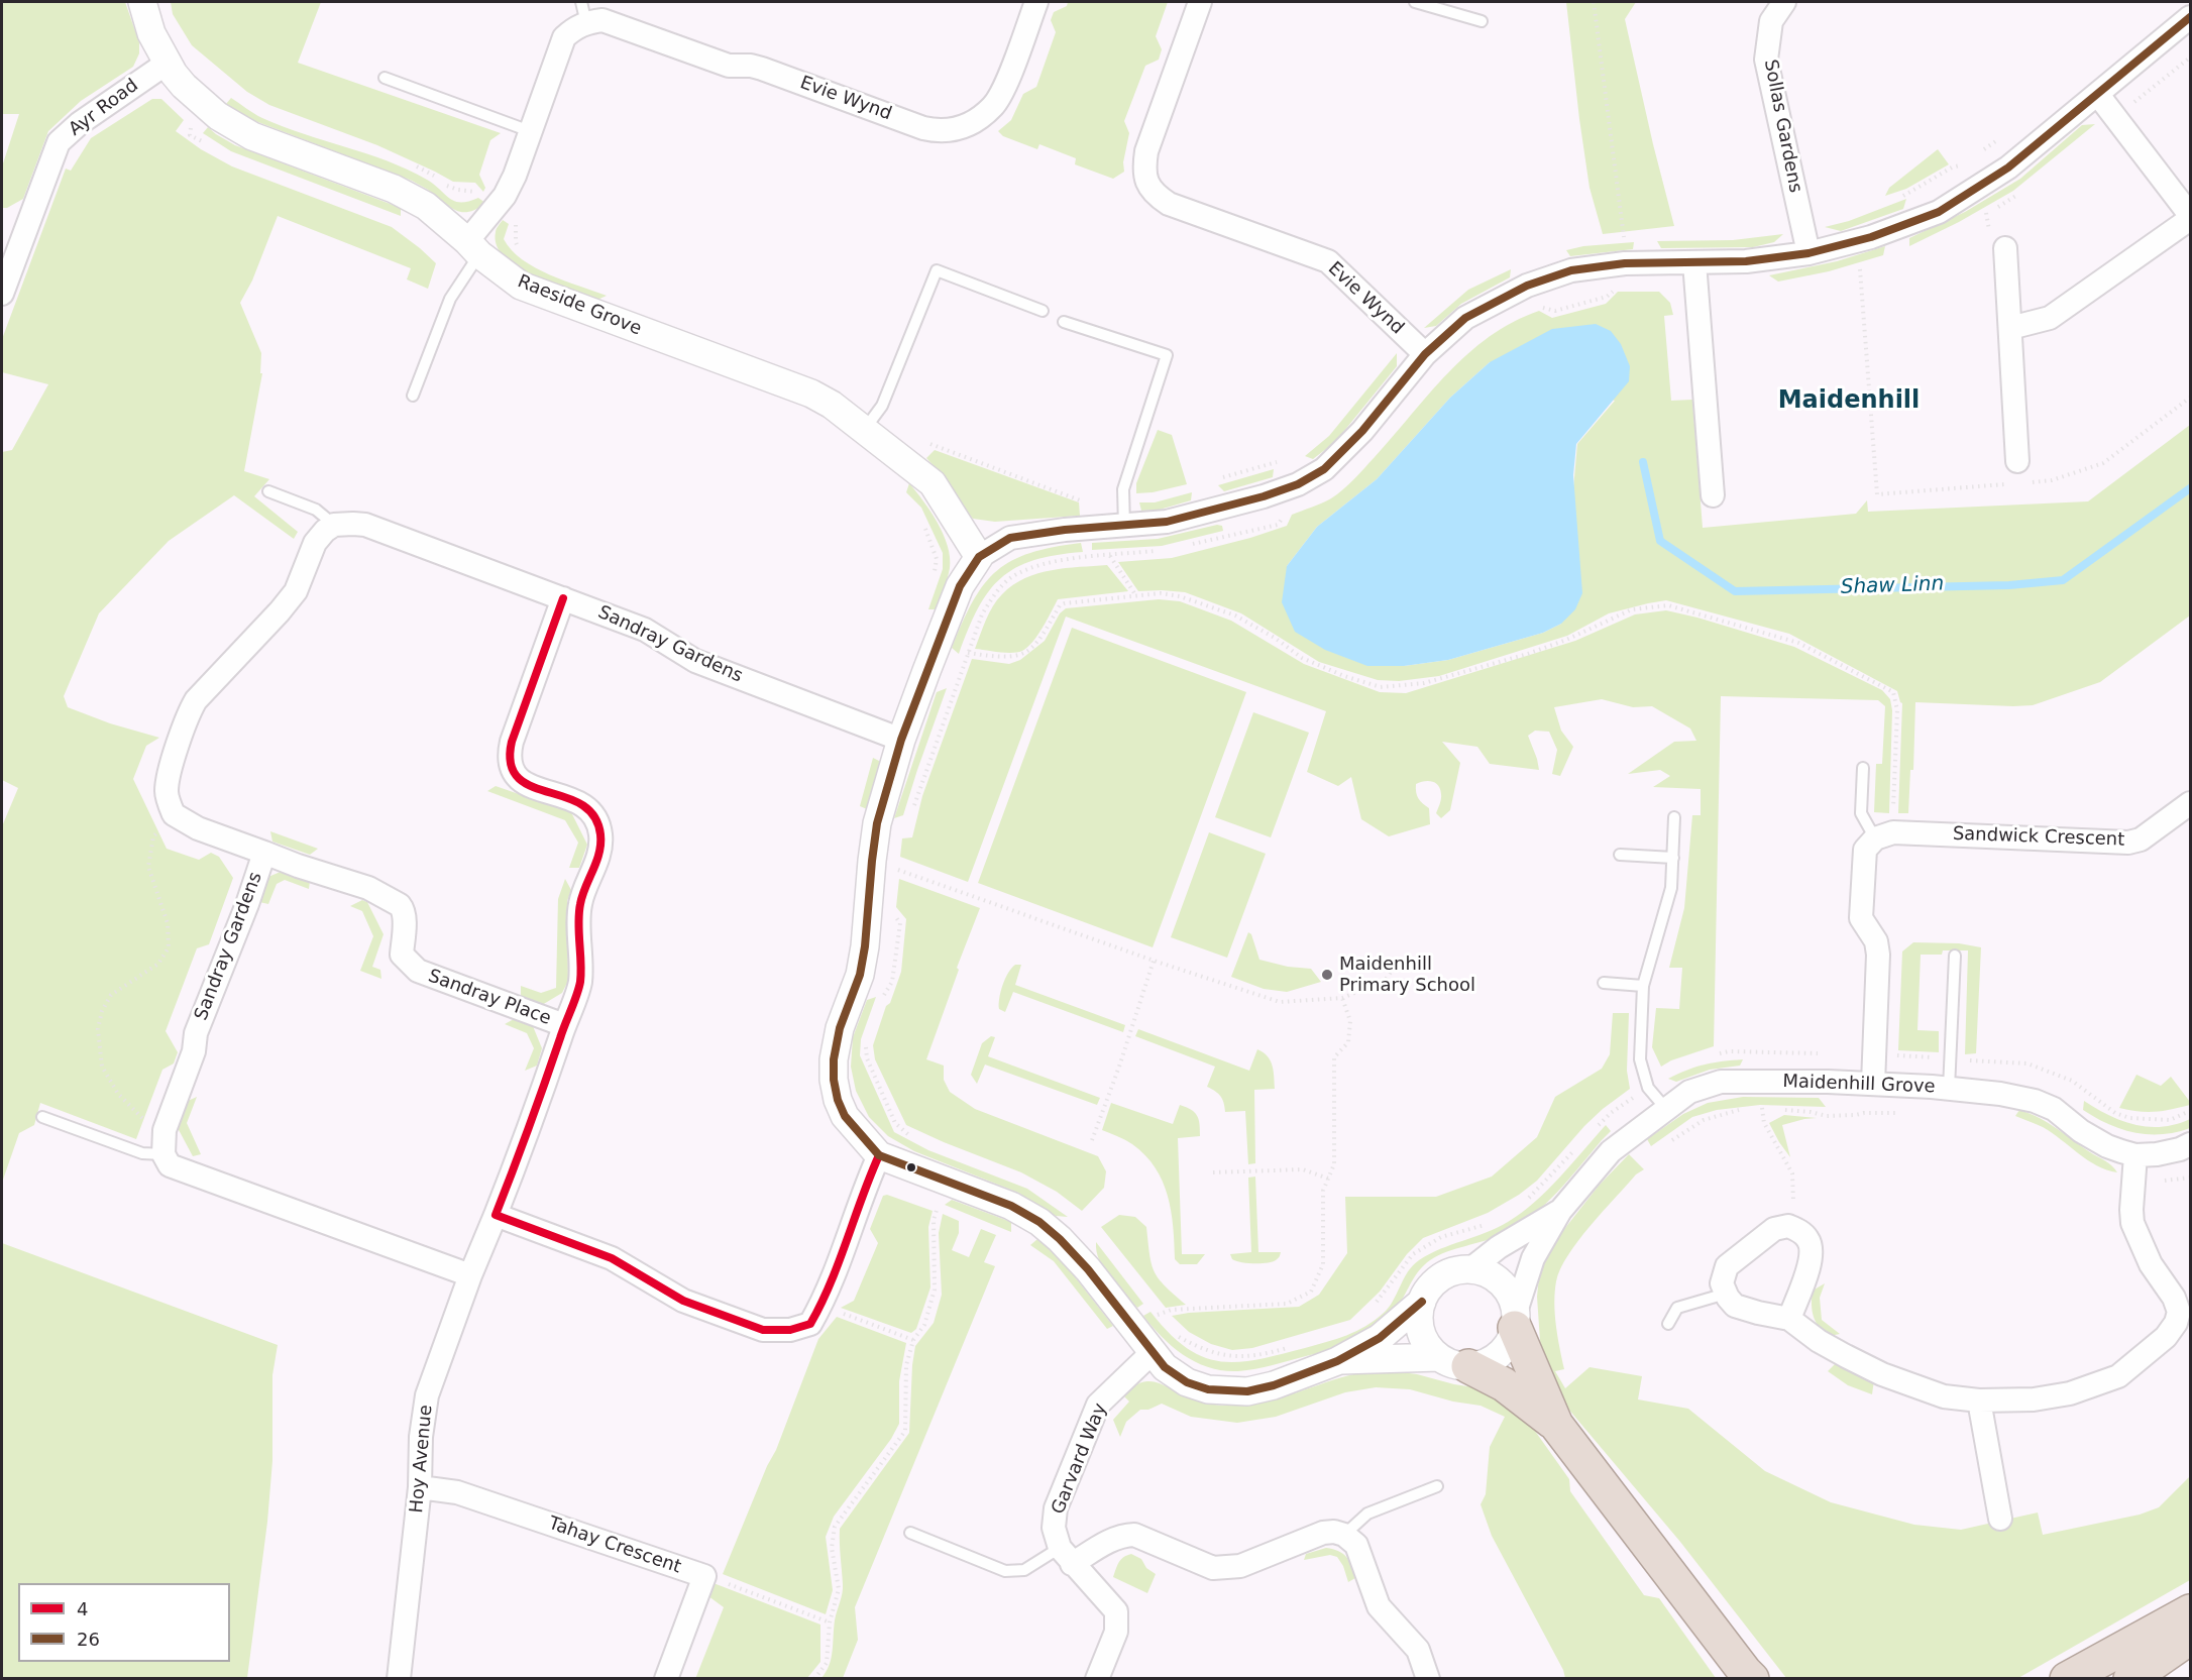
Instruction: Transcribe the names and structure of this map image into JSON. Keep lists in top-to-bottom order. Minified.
{"streets":{"street":["Evie Wynd","Ayr Road","Sollas Gardens","Raeside Grove","Sandray Gardens","Sandwick Crescent","Sandray Place","Maidenhill Grove","Hoy Avenue","Garvard Way","Tahay Crescent"]},"crossings":[["Evie Wynd","Raeside Grove"],["Ayr Road","Raeside Grove"],["Sandray Gardens","Sandray Place"],["Sandray Gardens","Hoy Avenue"],["Sandray Place","Hoy Avenue"],["Hoy Avenue","Tahay Crescent"]],"districts":["Maidenhill"],"water":["Shaw Linn"],"places":["Maidenhill Primary School"],"lines":["transit line 26","transit line 4"],"legend":["4","26"]}
